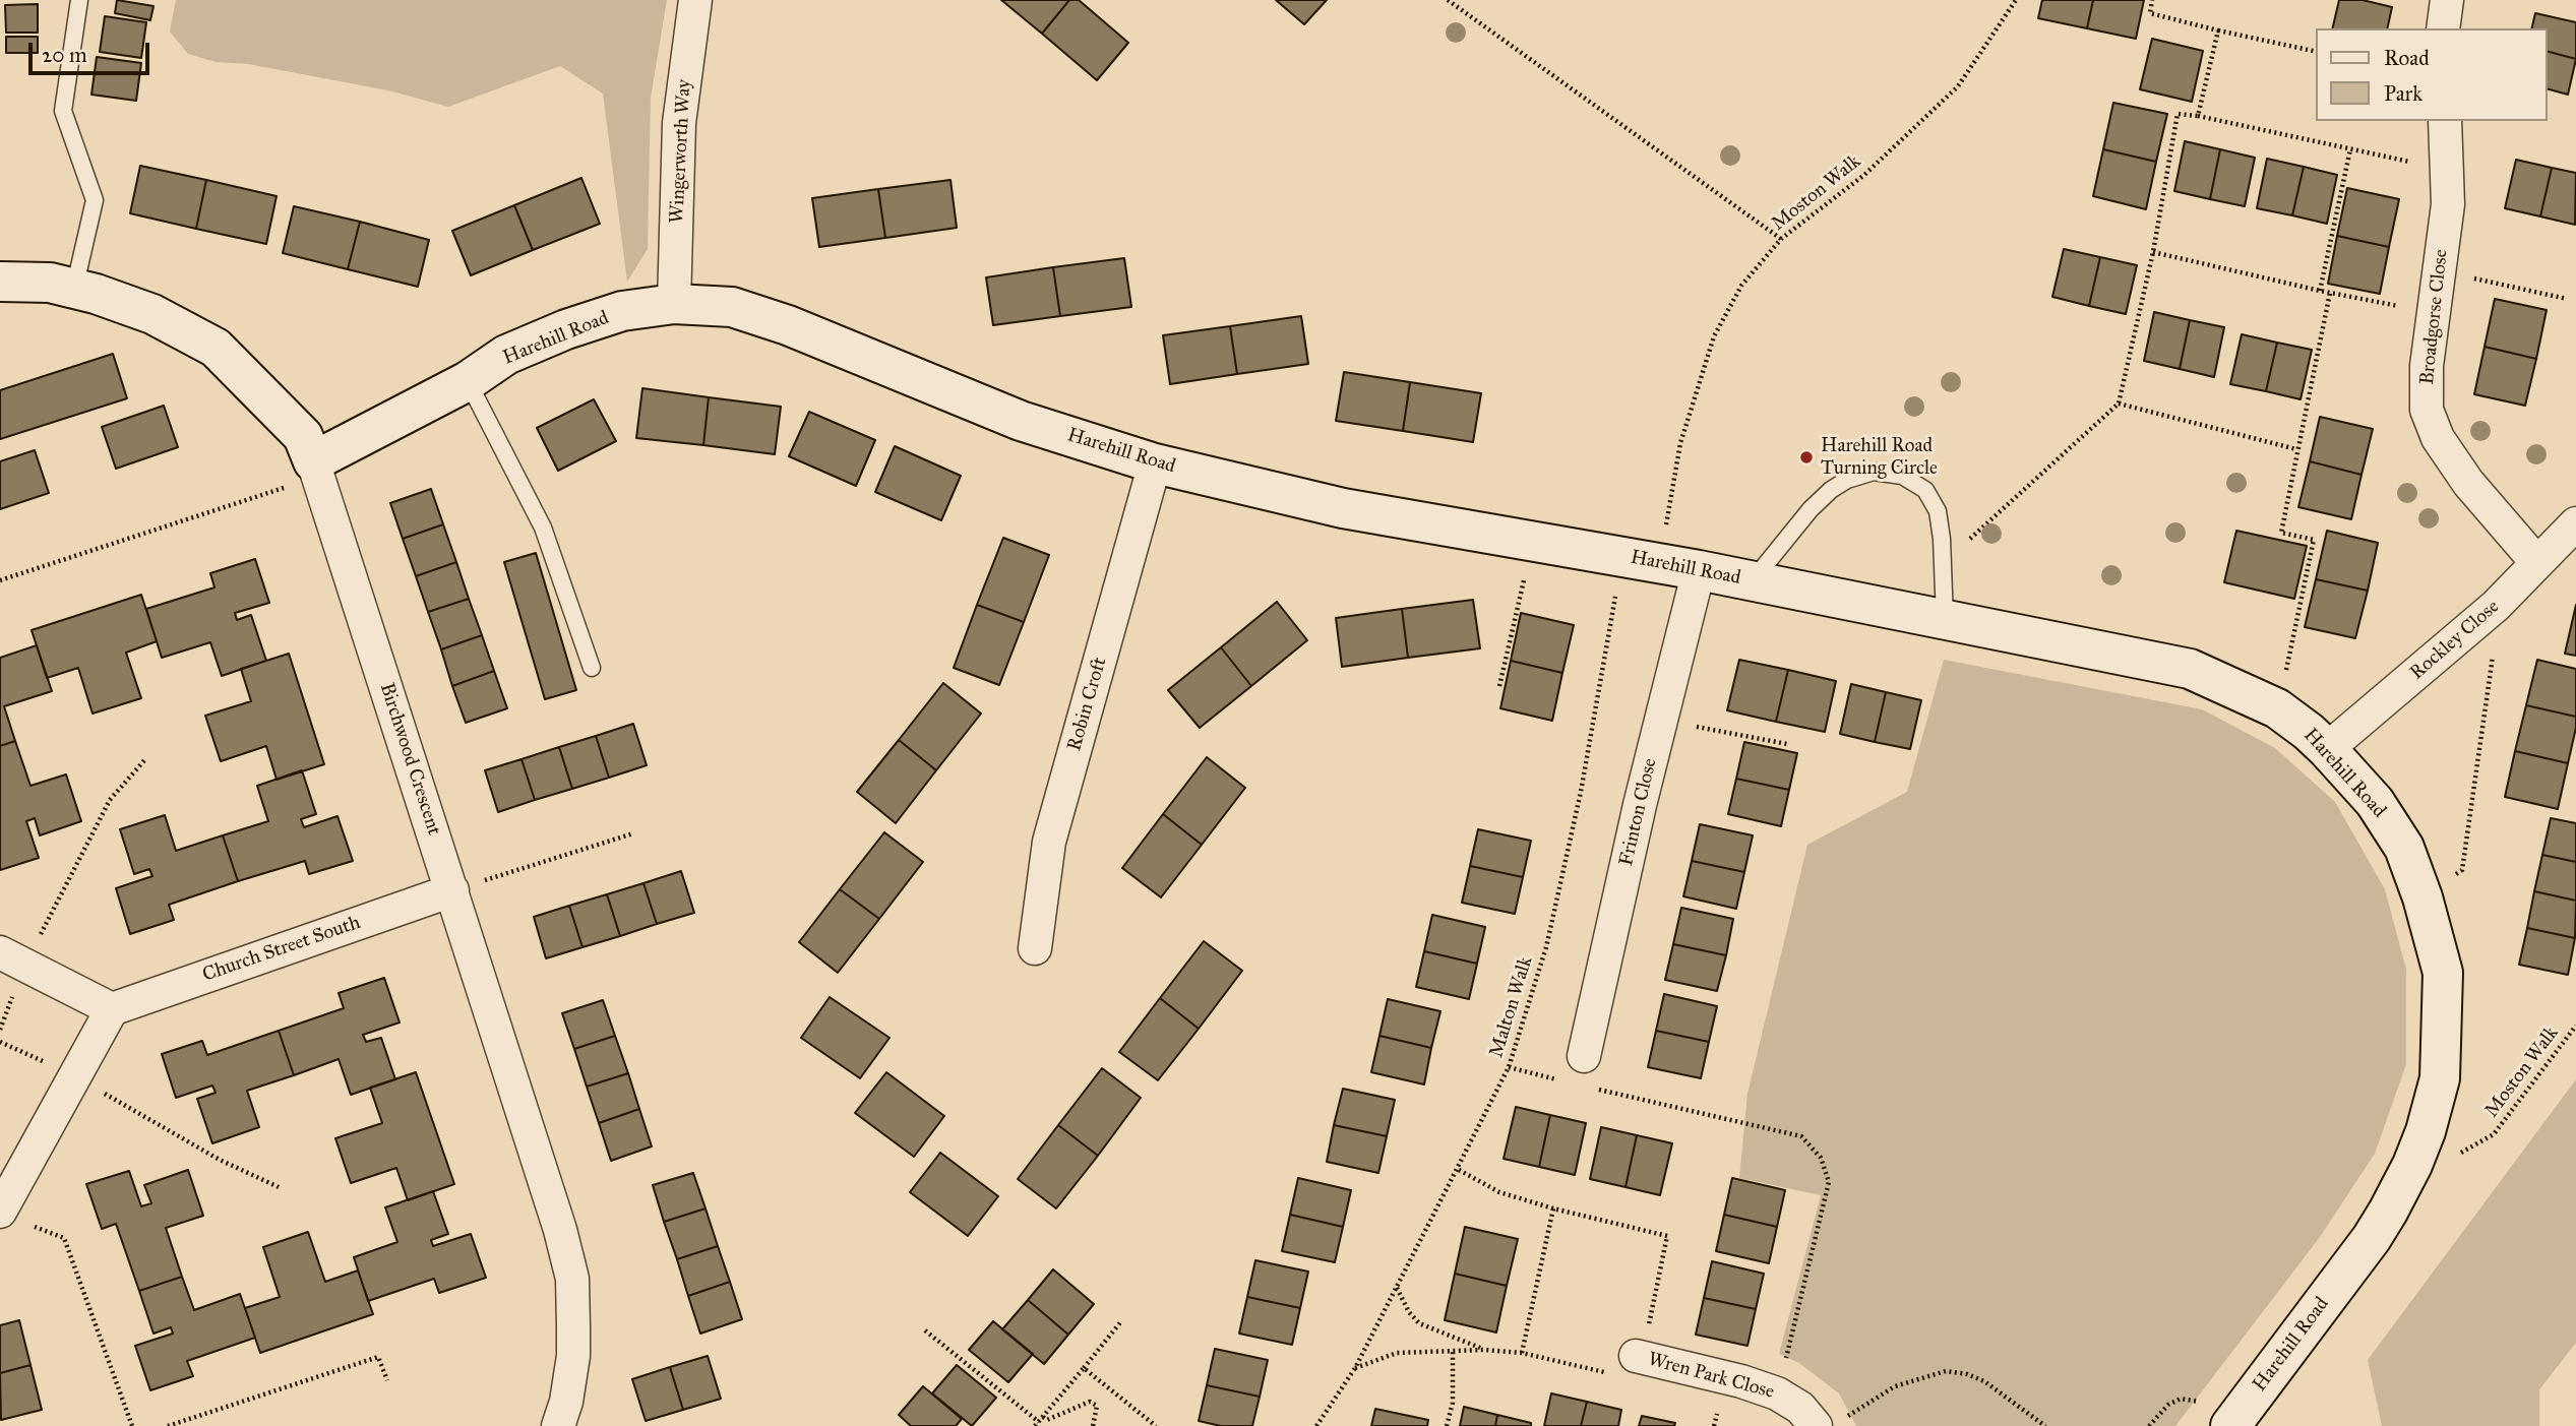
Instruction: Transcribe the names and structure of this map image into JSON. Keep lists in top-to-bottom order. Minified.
{"streets":{"street":["Wingerworth Way","Broadgorse Close","Harehill Road","Rockley Close","Robin Croft","Birchwood Crescent","Frinton Close","Church Street South","Wren Park Close"],"path":["Moston Walk","Malton Walk"]},"crossings":[["Wingerworth Way","Harehill Road"],["Moston Walk","Harehill Road"],["Moston Walk","Malton Walk"],["Broadgorse Close","Rockley Close"],["Harehill Road","Rockley Close"],["Harehill Road","Robin Croft"],["Harehill Road","Birchwood Crescent"],["Harehill Road","Frinton Close"],["Harehill Road","Malton Walk"],["Birchwood Crescent","Church Street South"]],"places":["Harehill Road Turning Circle"],"legend":["Road","Park"],"scale_bar":"20 m"}
